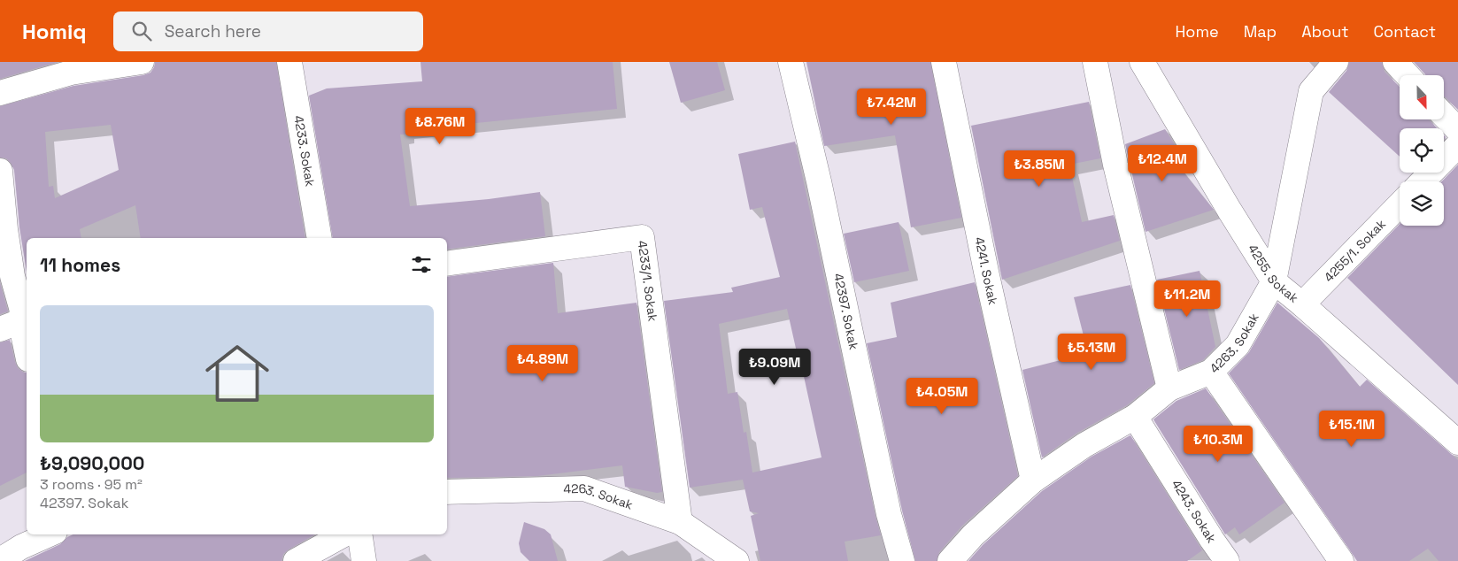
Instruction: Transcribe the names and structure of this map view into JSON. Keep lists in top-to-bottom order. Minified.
{"streets":{"street":["4233. Sokak","4255/1. Sokak","4241. Sokak","4255. Sokak","4233/1. Sokak","42397. Sokak","4263. Sokak","4243. Sokak"]},"crossings":[["4255/1. Sokak","4255. Sokak"],["4241. Sokak","4263. Sokak"],["4255. Sokak","4263. Sokak"],["4233/1. Sokak","4263. Sokak"],["4263. Sokak","4243. Sokak"]],"north":"bottom","page":{"header":"Homiq","search":"Search here","nav":["Home","Map","About","Contact"],"price":["₺7.42M","₺8.76M","₺12.4M","₺3.85M","₺11.2M","₺5.13M","₺4.89M","₺9.09M","₺4.05M","₺15.1M","₺10.3M"],"heading":"11 homes","list":[{"name":"₺9,090,000","note":"3 rooms · 95 m² · 42397. Sokak"}]}}
